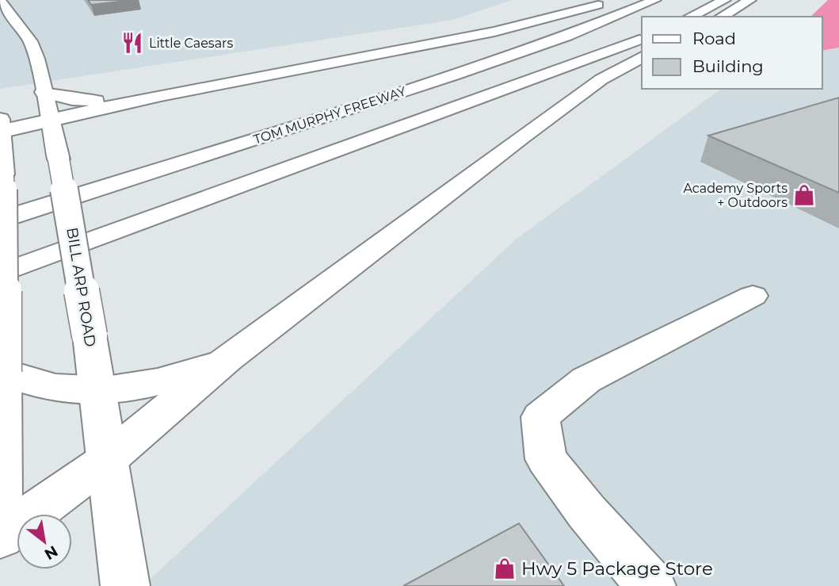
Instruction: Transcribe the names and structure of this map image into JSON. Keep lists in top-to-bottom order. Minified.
{"streets":{"main road":["TOM MURPHY FREEWAY","BILL ARP ROAD"]},"places":{"restaurant":["Little Caesars"],"shop":["Academy Sports + Outdoors","Hwy 5 Package Store"]},"legend":["Road","Building"],"north":"bottom right"}
